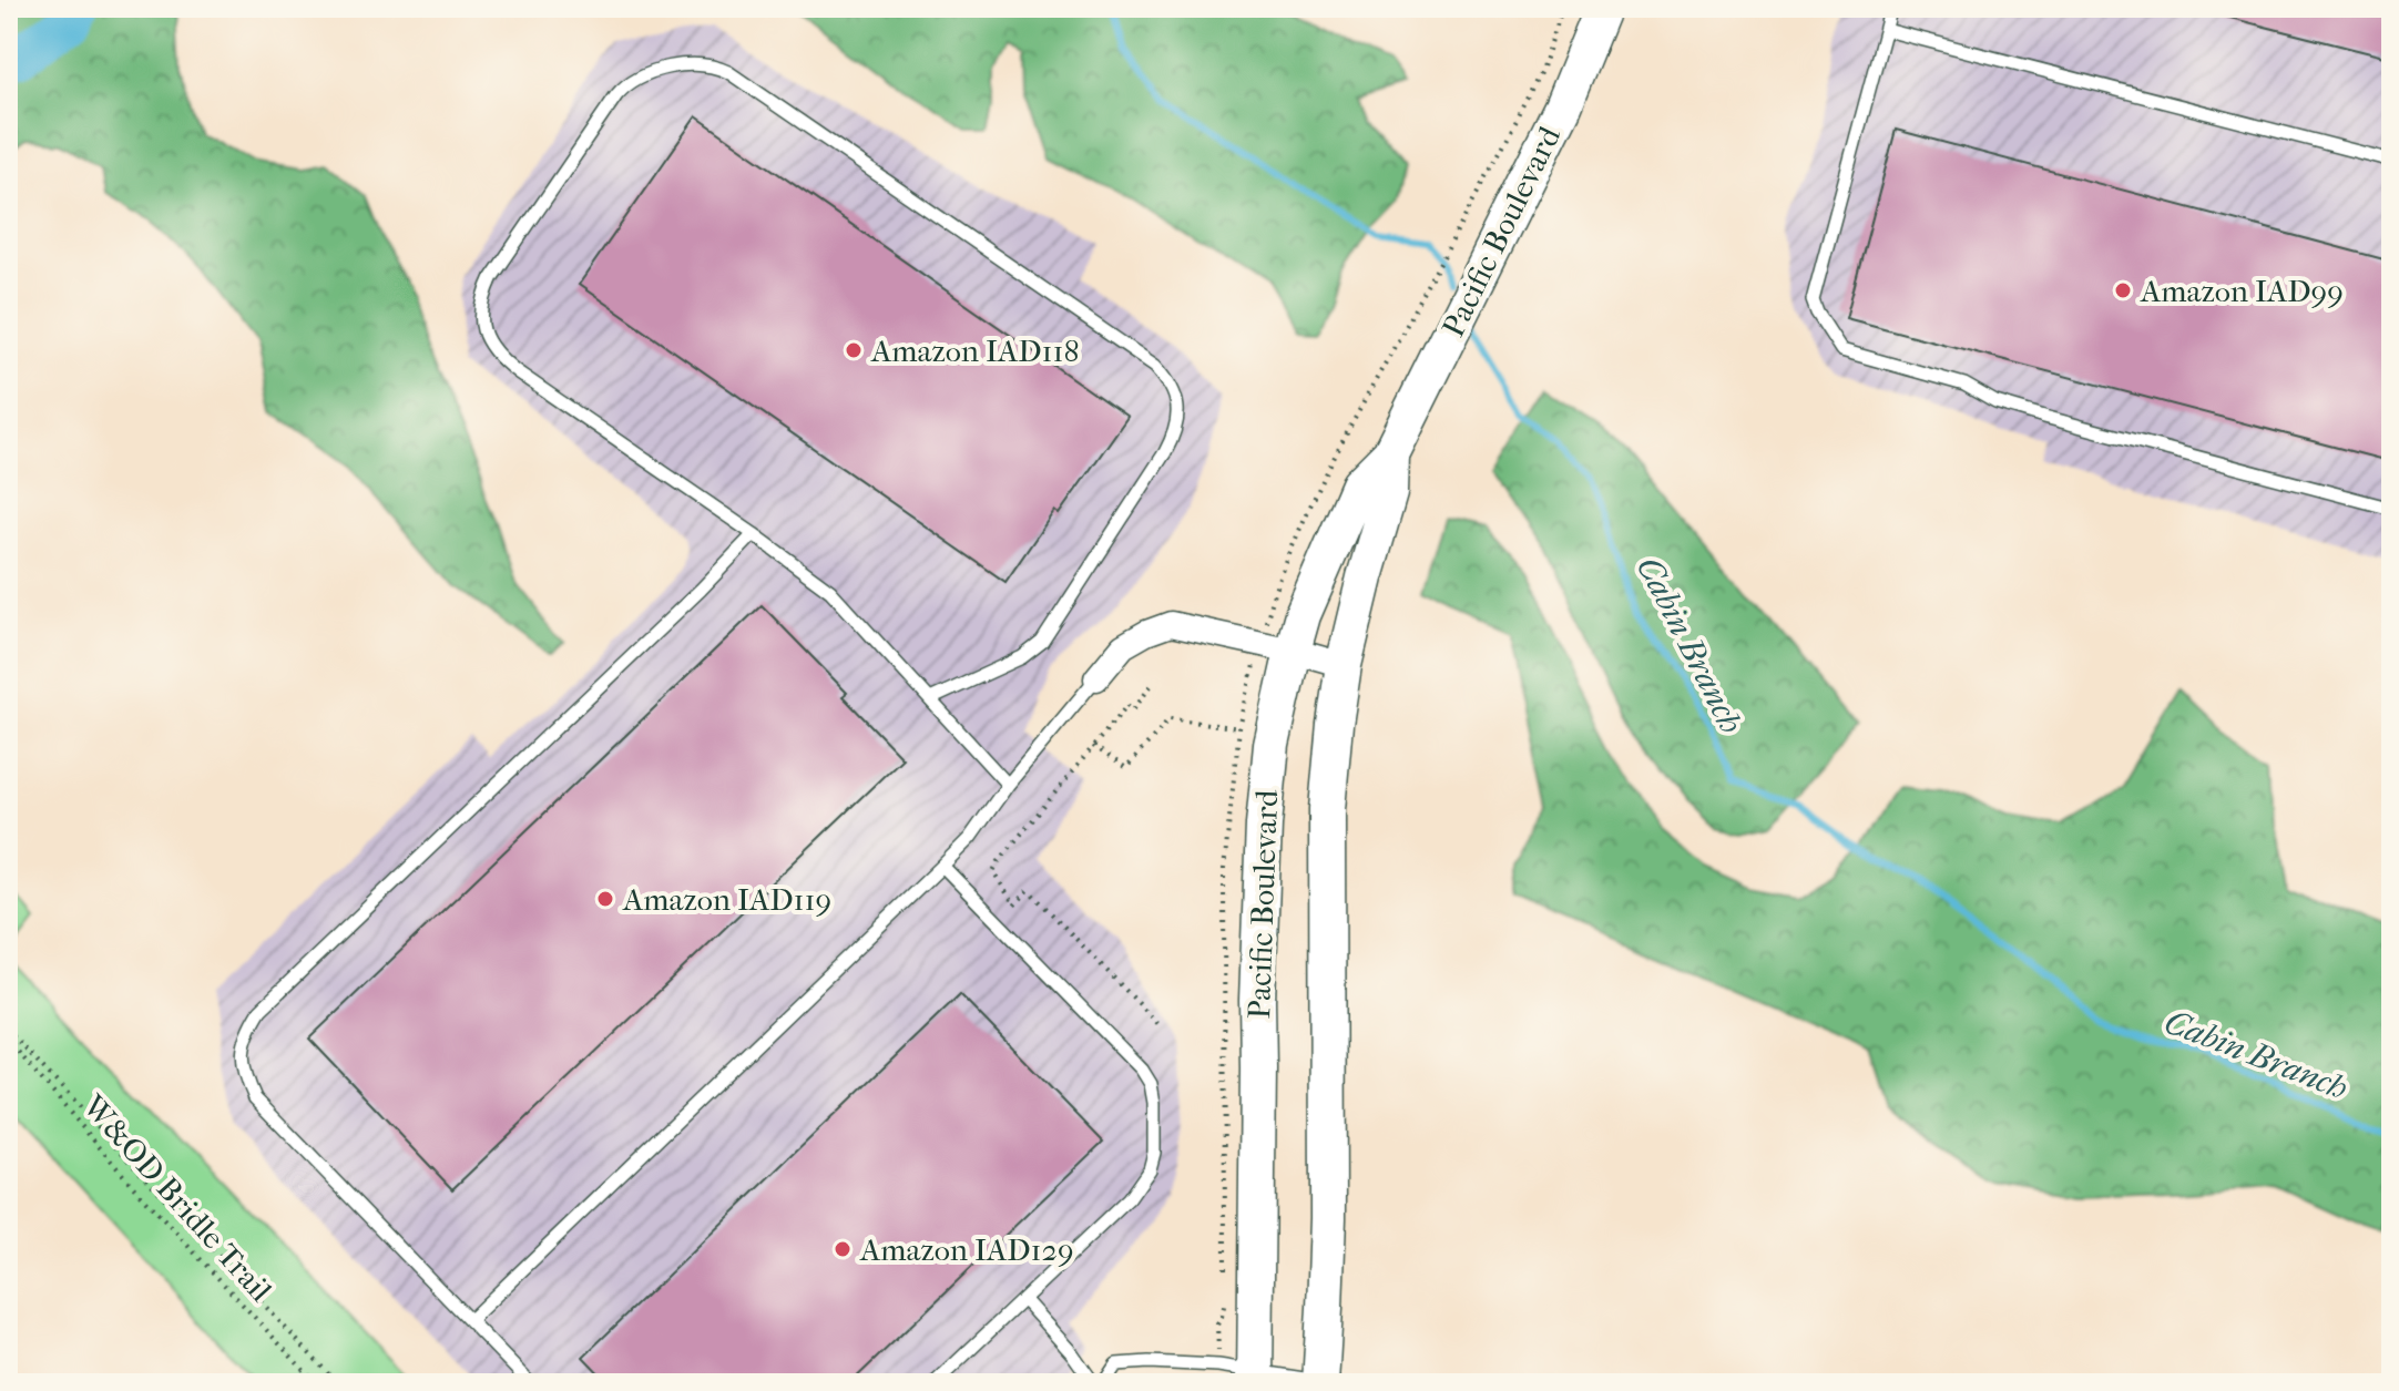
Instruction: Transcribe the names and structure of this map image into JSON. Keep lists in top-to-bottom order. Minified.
{"streets":{"main road":["Pacific Boulevard"],"path":["W&OD Bridle Trail"]},"water":["Cabin Branch"],"places":["Amazon IAD99","Amazon IAD118","Amazon IAD119","Amazon IAD129"]}
